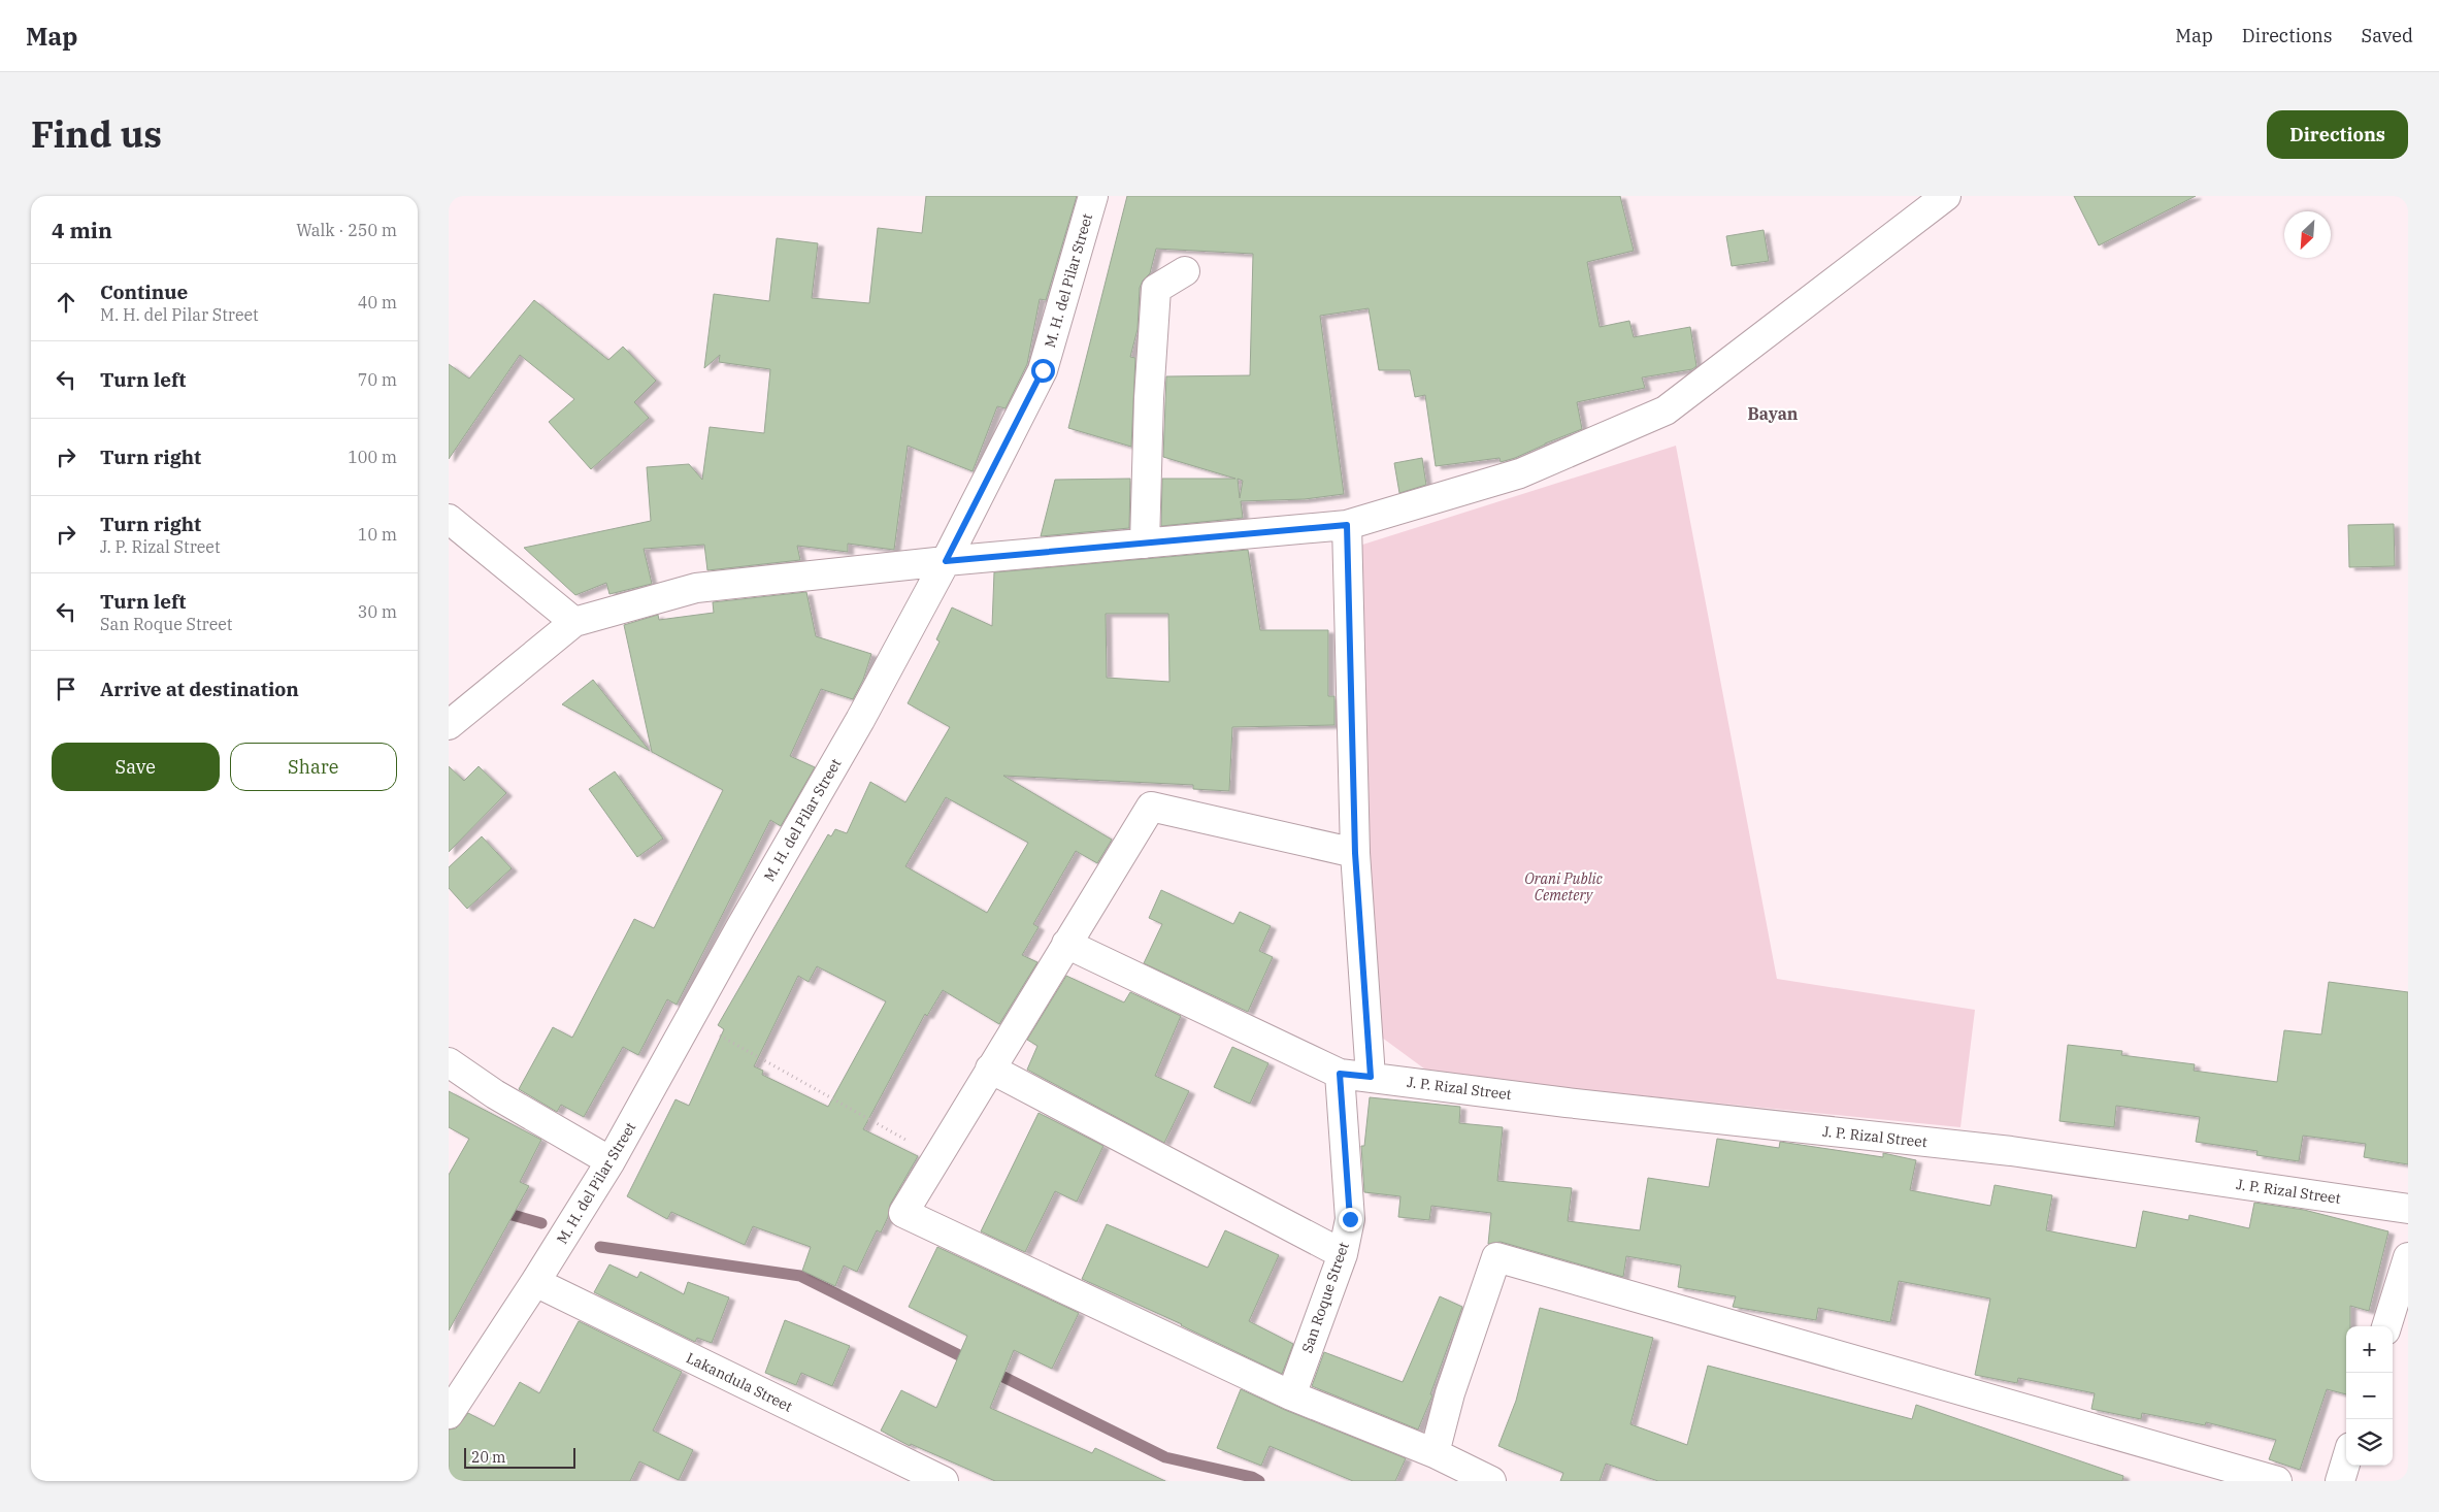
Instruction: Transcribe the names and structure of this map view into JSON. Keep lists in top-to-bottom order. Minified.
{"streets":{"street":["M. H. del Pilar Street","J. P. Rizal Street","San Roque Street","Lakandula Street"]},"crossings":[["M. H. del Pilar Street","Lakandula Street"],["J. P. Rizal Street","San Roque Street"]],"districts":["Bayan"],"parks":["Orani Public Cemetery"],"scale_bar":"20 m","north":"bottom left","page":{"header":"Map","nav":["Map","Directions","Saved"],"title":"Find us","buttons":["Directions",["Save","Share"]],"heading":["4 min","Walk · 250 m"],"list":[["Continue","M. H. del Pilar Street","40 m"],["Turn left","70 m"],["Turn right","100 m"],["Turn right","J. P. Rizal Street","10 m"],["Turn left","San Roque Street","30 m"],"Arrive at destination"],"map_buttons":["+","−"],"scale":"20 m"}}
